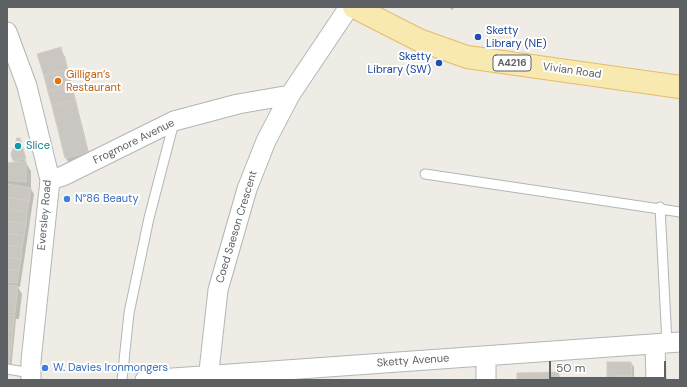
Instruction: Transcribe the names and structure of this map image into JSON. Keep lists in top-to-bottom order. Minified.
{"streets":{"main road":["A4216","Vivian Road"],"street":["Frogmore Avenue","Eversley Road","Coed Saeson Crescent","Sketty Avenue"]},"crossings":[["Frogmore Avenue","Eversley Road"],["Frogmore Avenue","Coed Saeson Crescent"],["Coed Saeson Crescent","Sketty Avenue"]],"places":["Sketty Library (NE)","Sketty Library (SW)","Gilligan’s Restaurant","Slice","N°86 Beauty","W. Davies Ironmongers"],"scale_bar":"50 m"}
